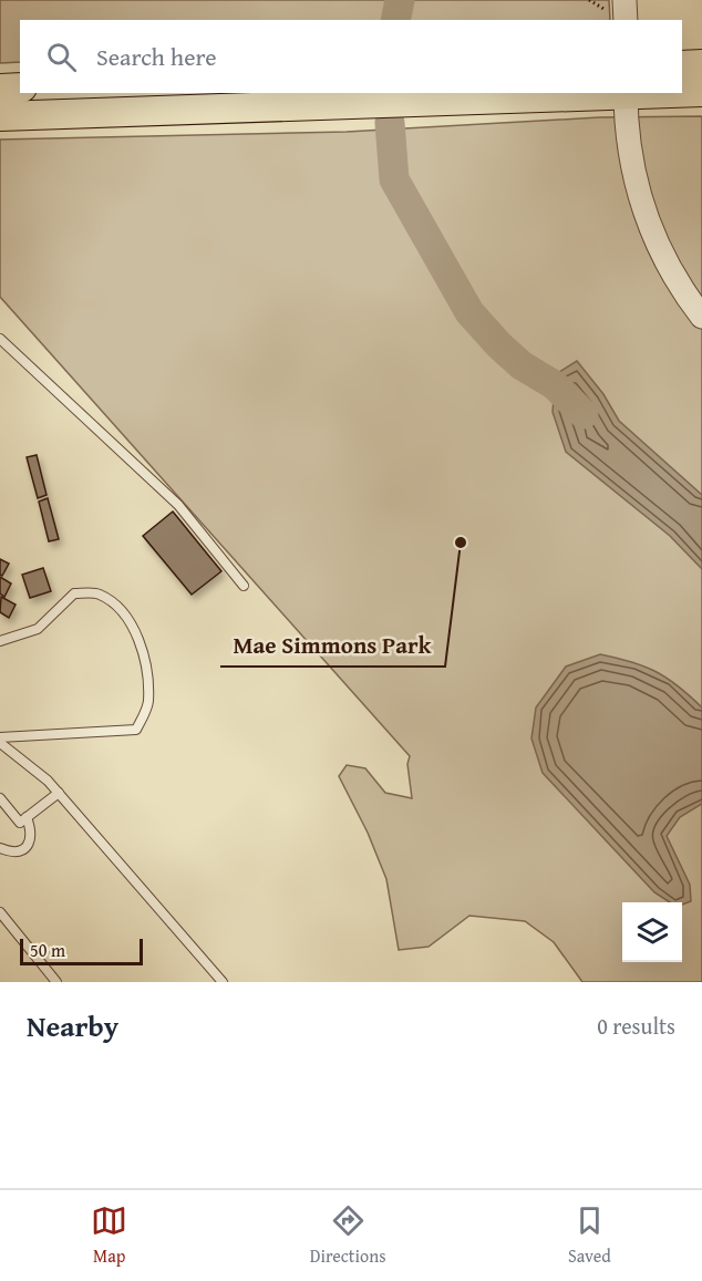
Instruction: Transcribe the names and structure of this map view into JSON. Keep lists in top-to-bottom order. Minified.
{"places":["Mae Simmons Park"],"scale_bar":"50 m","page":{"search":"Search here","scale":"50 m","heading":["Nearby","0 results"],"nav":["Map","Directions","Saved"]}}
